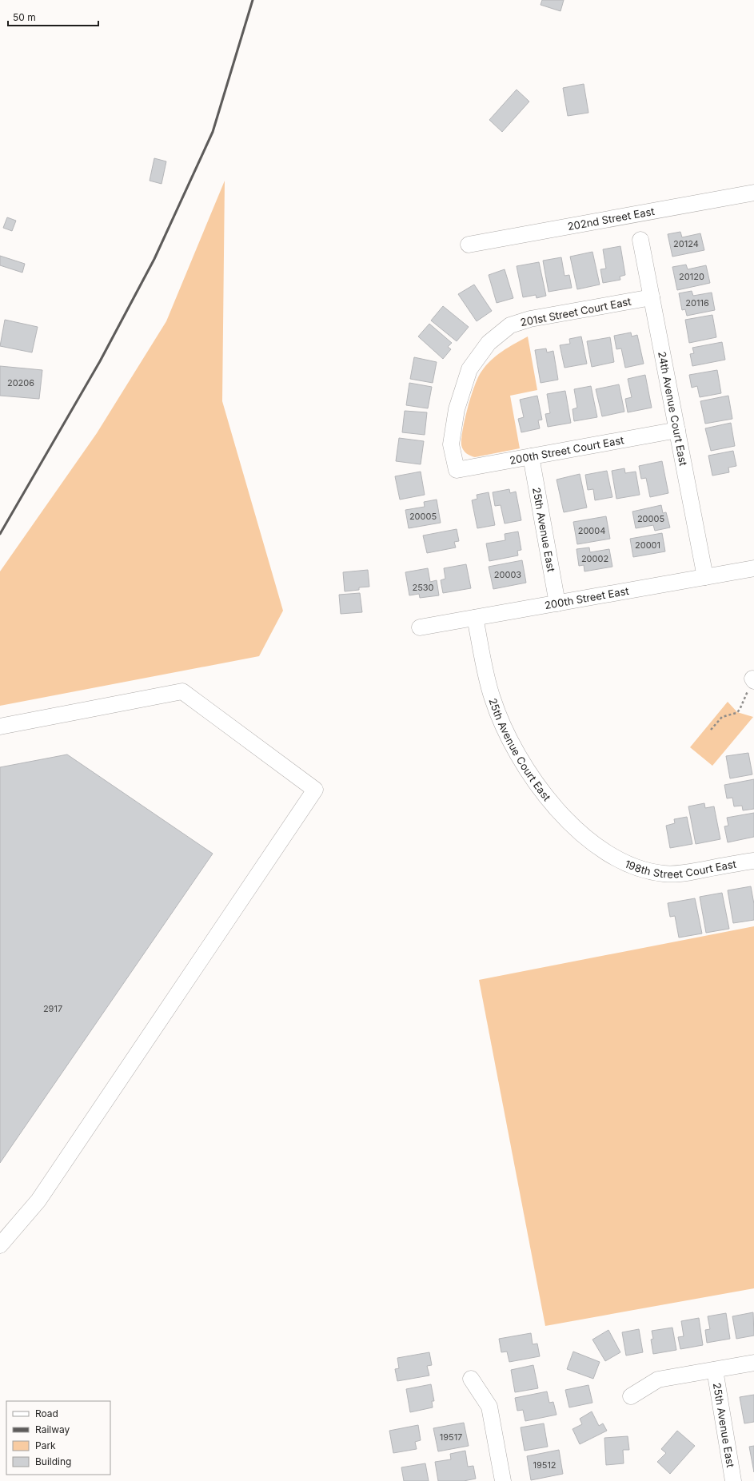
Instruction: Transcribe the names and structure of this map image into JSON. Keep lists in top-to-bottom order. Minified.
{"streets":{"street":["202nd Street East","201st Street Court East","24th Avenue Court East","200th Street Court East","25th Avenue East","200th Street East","25th Avenue Court East","198th Street Court East"]},"crossings":[["201st Street Court East","24th Avenue Court East"],["201st Street Court East","200th Street Court East"],["24th Avenue Court East","200th Street Court East"],["24th Avenue Court East","200th Street East"],["200th Street Court East","25th Avenue East"],["25th Avenue East","200th Street East"],["200th Street East","25th Avenue Court East"],["25th Avenue Court East","198th Street Court East"]],"house_numbers":["20124","20120","20116","20206","20005","20005","20004","20001","20002","20003","2530","2917","19517","19512"],"legend":["Road","Railway","Park","Building"],"scale_bar":"50 m"}
